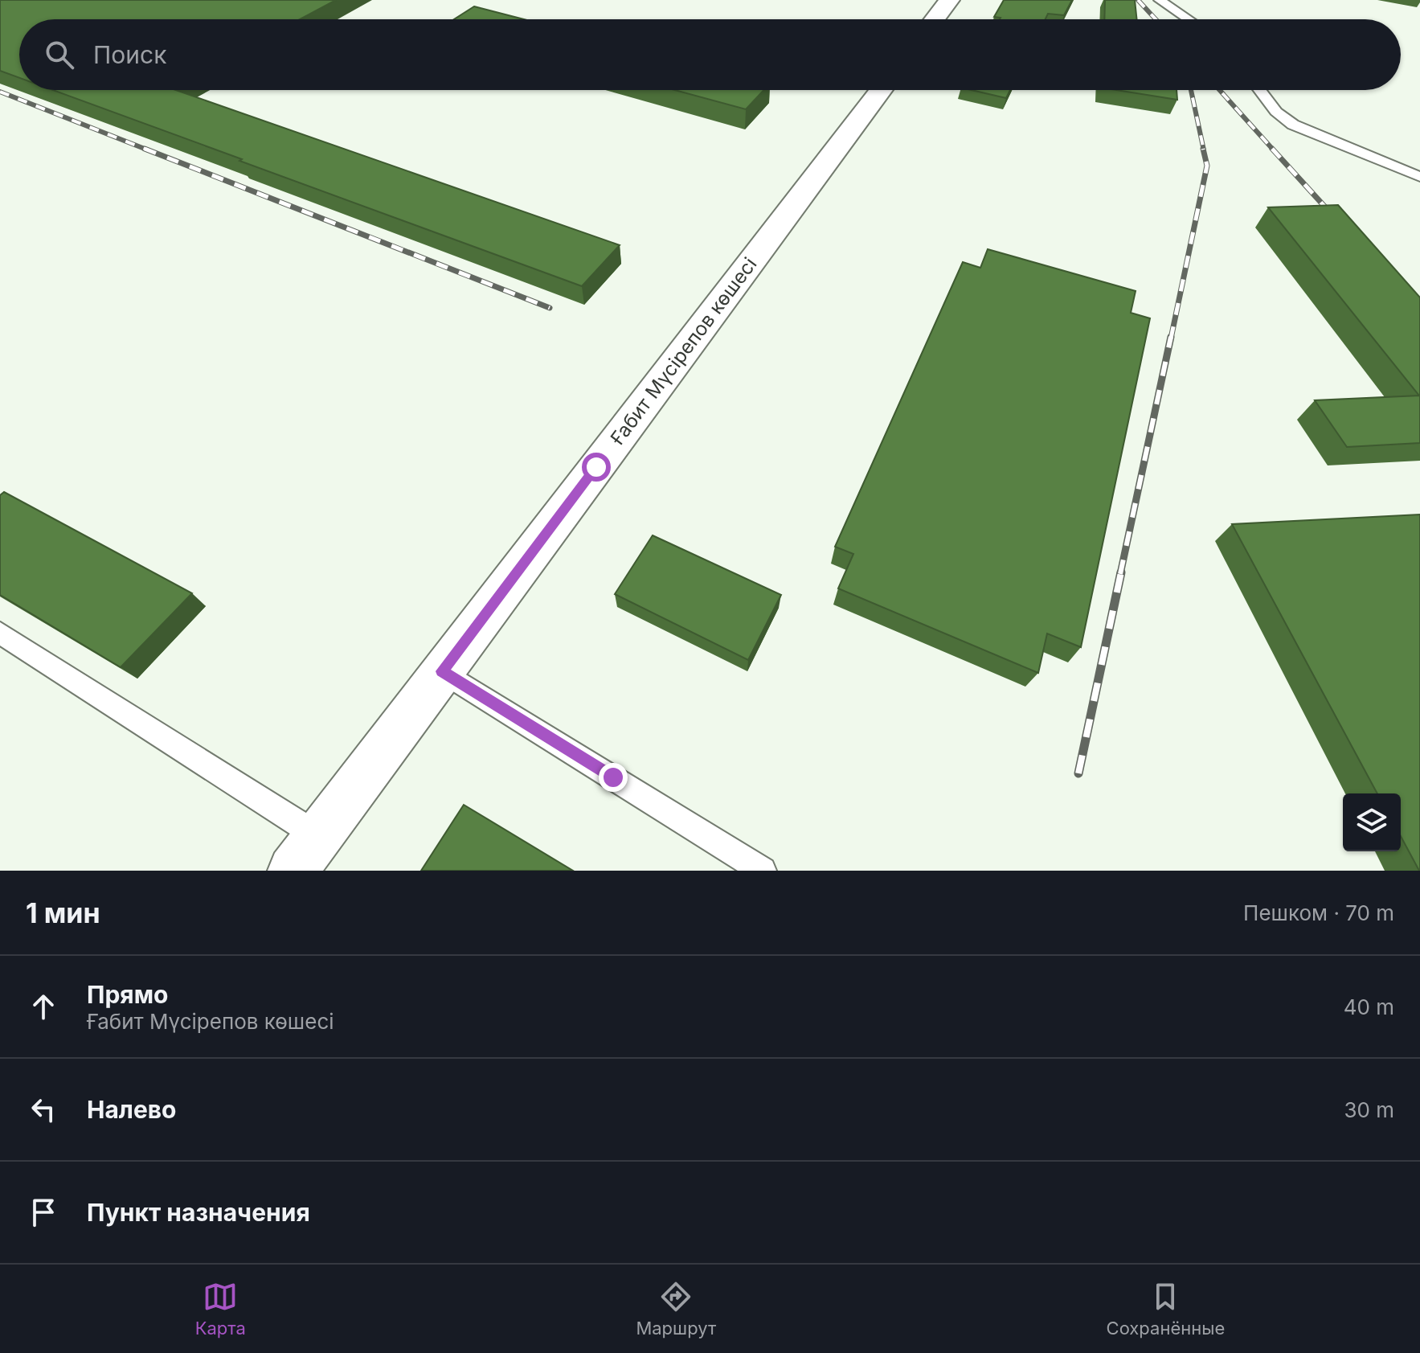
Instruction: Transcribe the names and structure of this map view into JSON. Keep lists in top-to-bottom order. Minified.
{"streets":{"main road":["Ғабит Мүсірепов көшесі"]},"page":{"search":"Поиск","heading":["1 мин","Пешком · 70 m"],"list":[["Прямо","Ғабит Мүсірепов көшесі","40 m"],["Налево","30 m"],"Пункт назначения"],"nav":["Карта","Маршрут","Сохранённые"]}}
